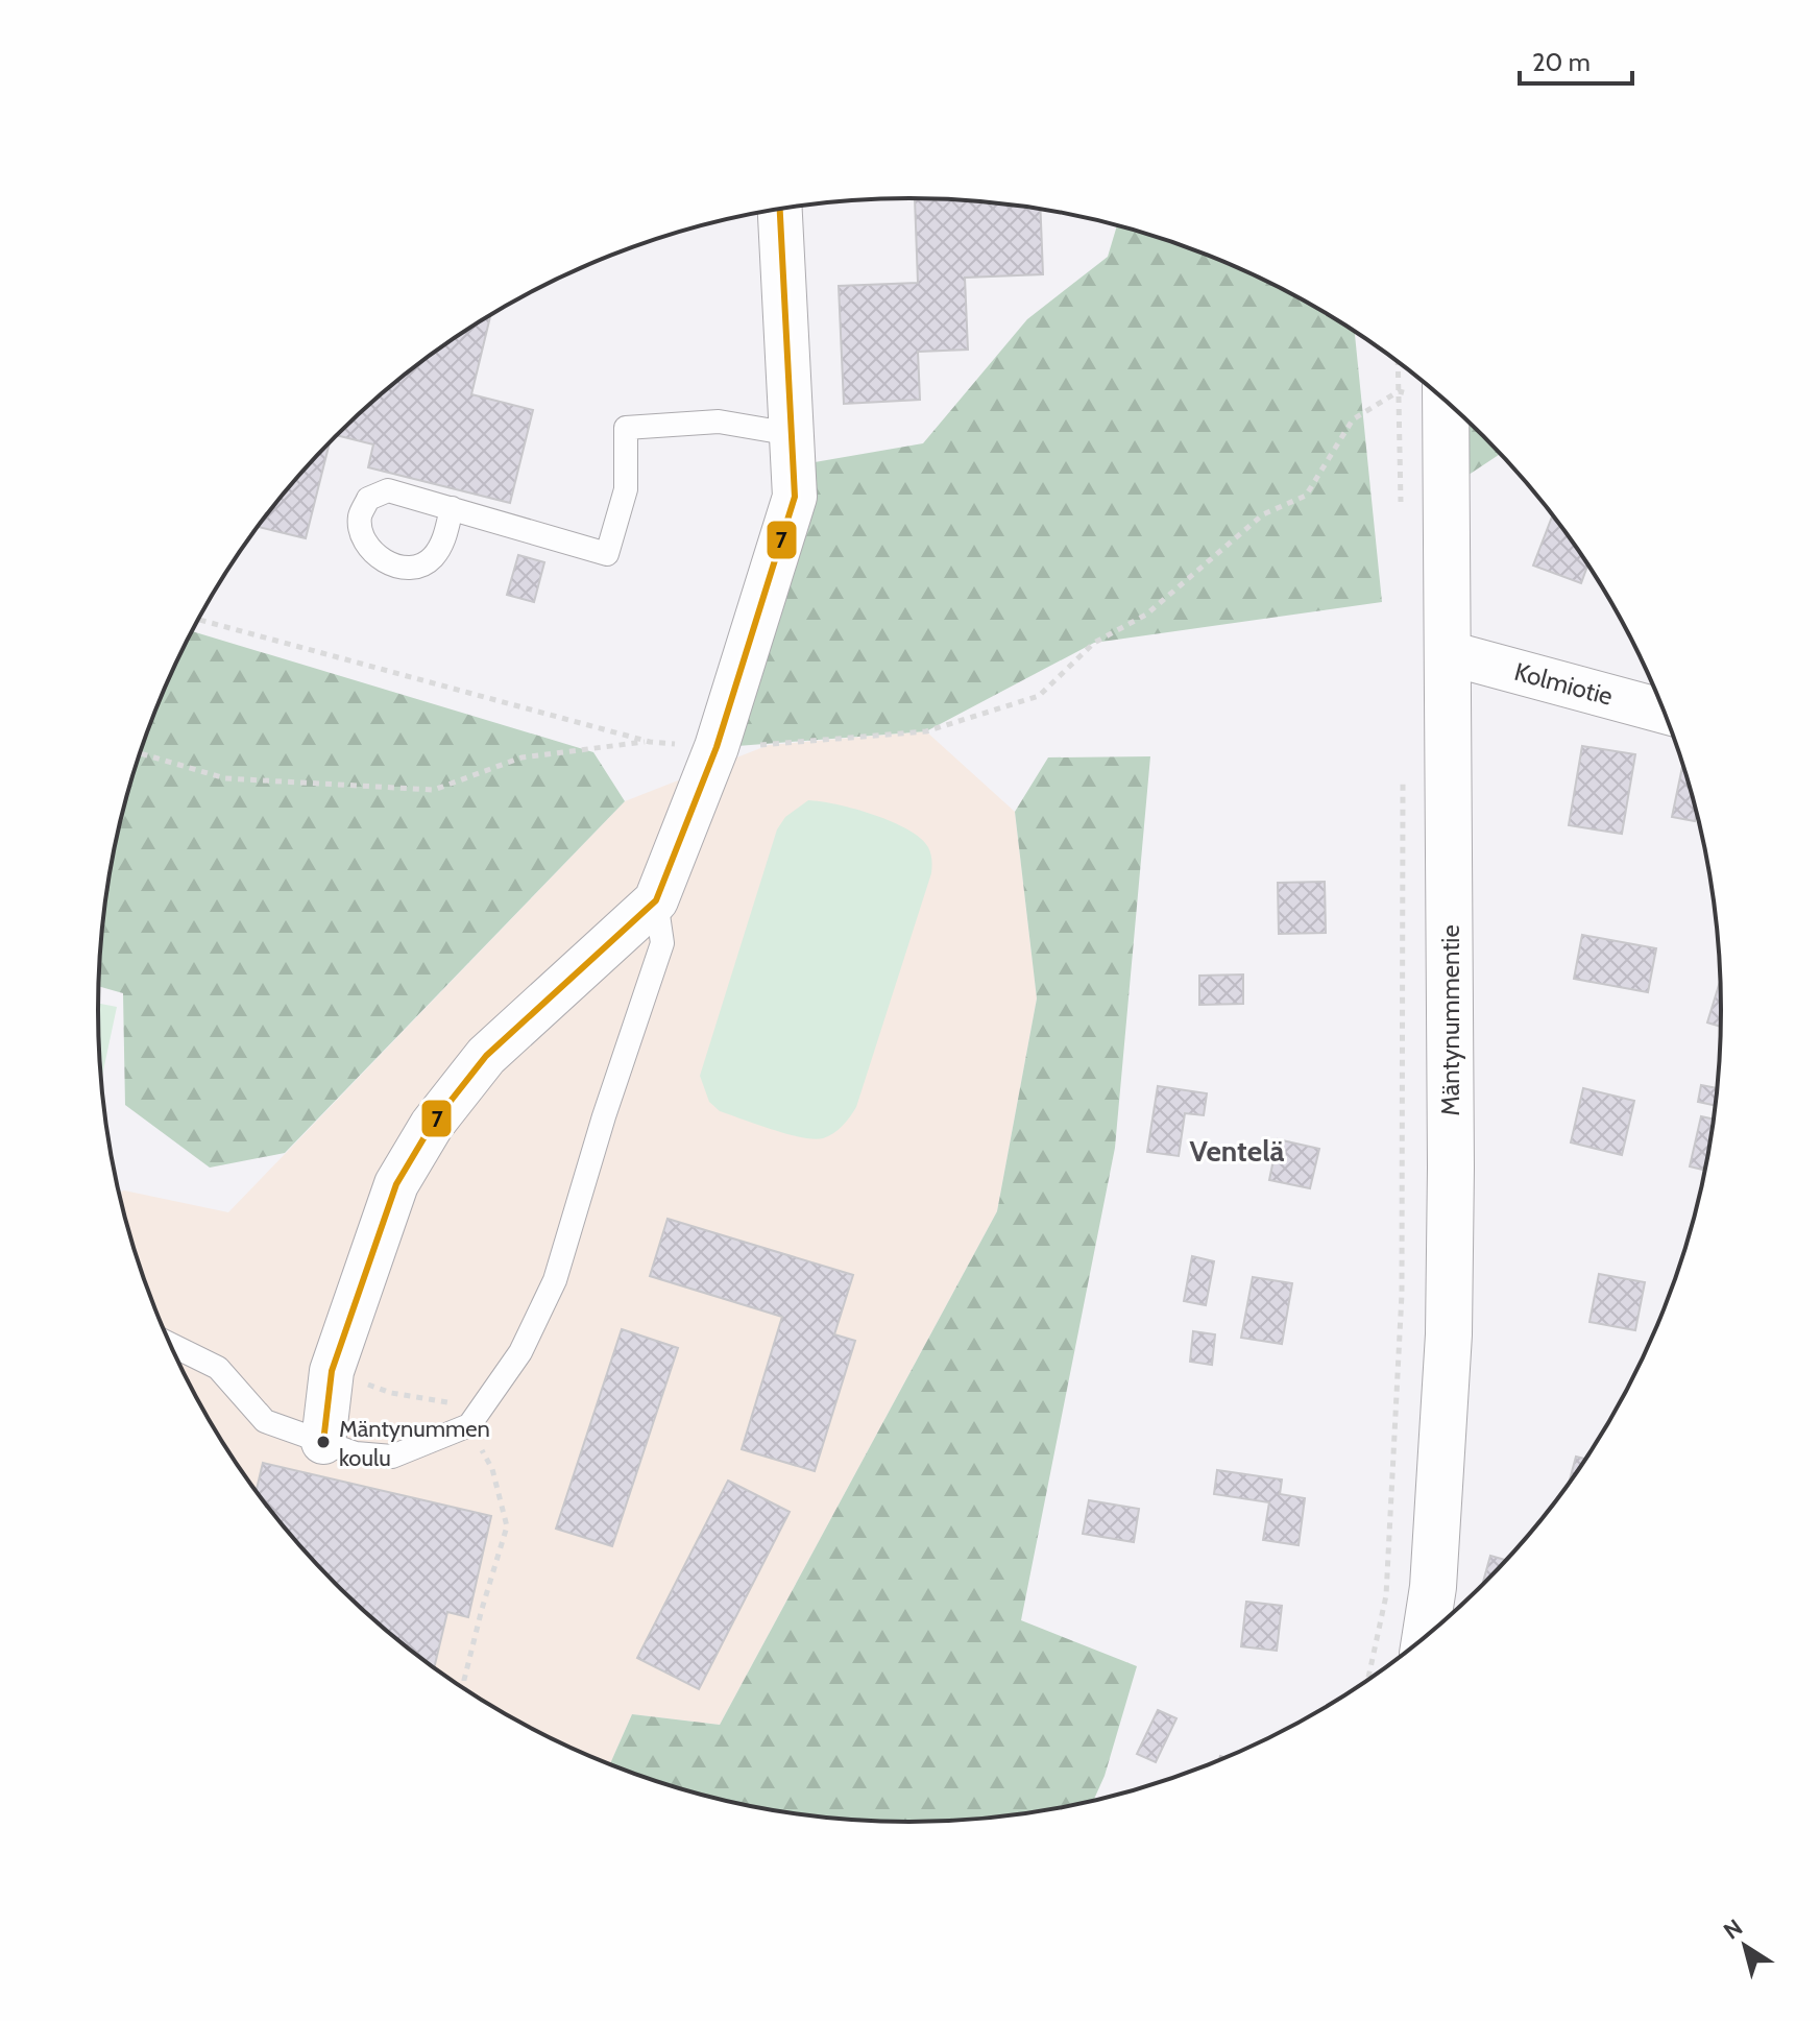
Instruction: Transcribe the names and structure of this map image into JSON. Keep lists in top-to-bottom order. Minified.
{"streets":{"street":["Kolmiotie","Mäntynummentie"]},"crossings":[["Kolmiotie","Mäntynummentie"]],"districts":["Ventelä"],"places":["Mäntynummen koulu"],"lines":["transit line 7"],"scale_bar":"20 m","north":"top left"}
